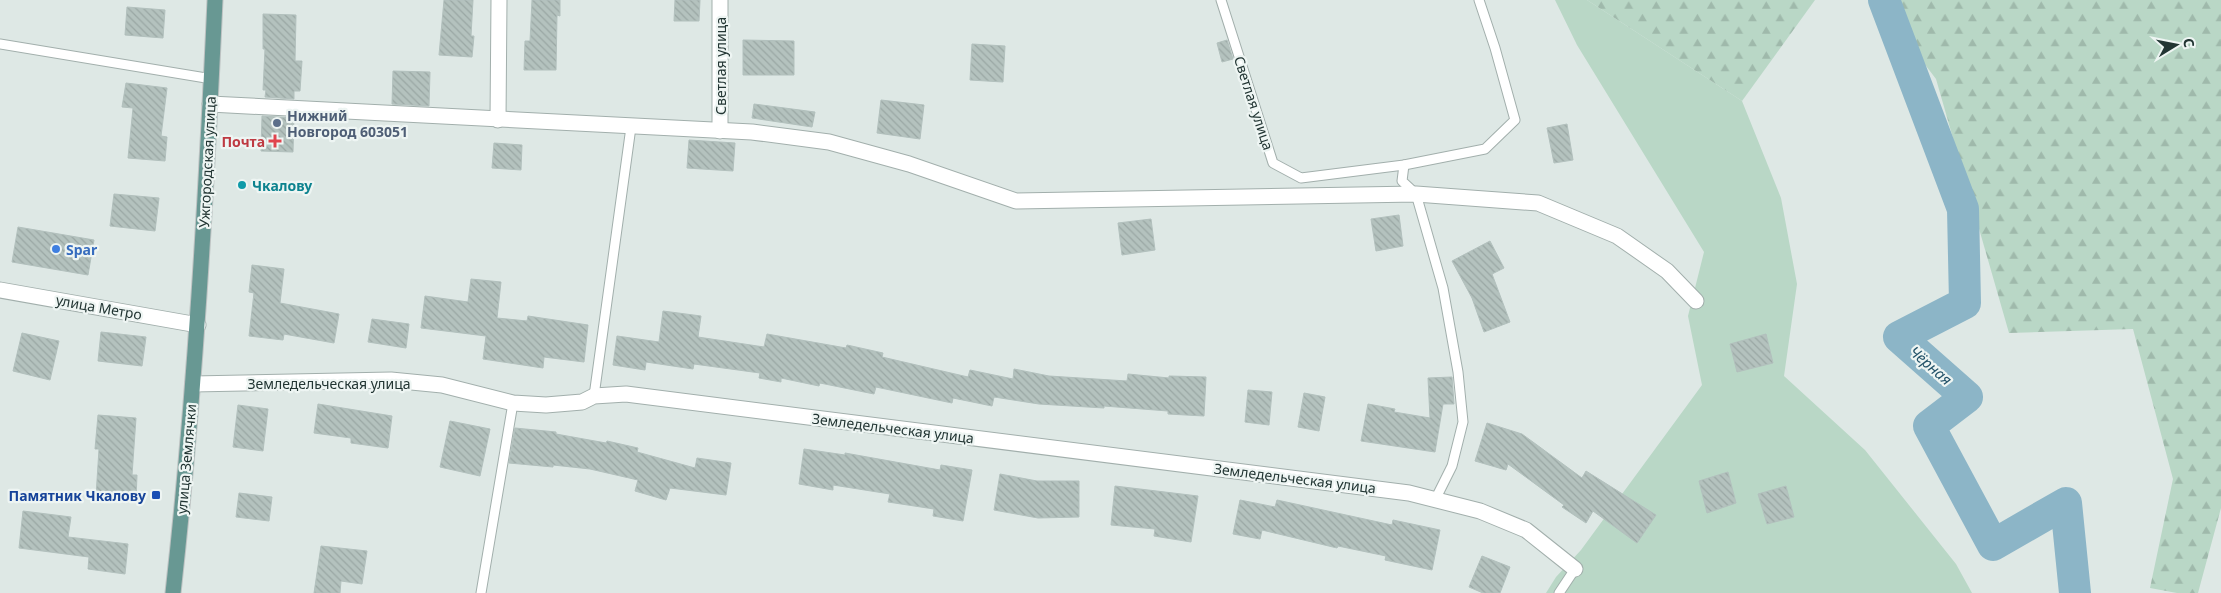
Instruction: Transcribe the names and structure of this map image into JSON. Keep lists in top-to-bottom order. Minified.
{"streets":{"main road":["Ужгородская улица","улица Землячки"],"street":["Светлая улица","улица Метро","Земледельческая улица"]},"crossings":[["Ужгородская улица","улица Метро"],["Ужгородская улица","улица Землячки"],["улица Метро","улица Землячки"],["Земледельческая улица","улица Землячки"]],"water":["Чёрная"],"places":{"other":["Нижний Новгород 603051","Чкалову","Spar"],"health":["Почта"],"transit":["Памятник Чкалову"]},"north":"right"}
